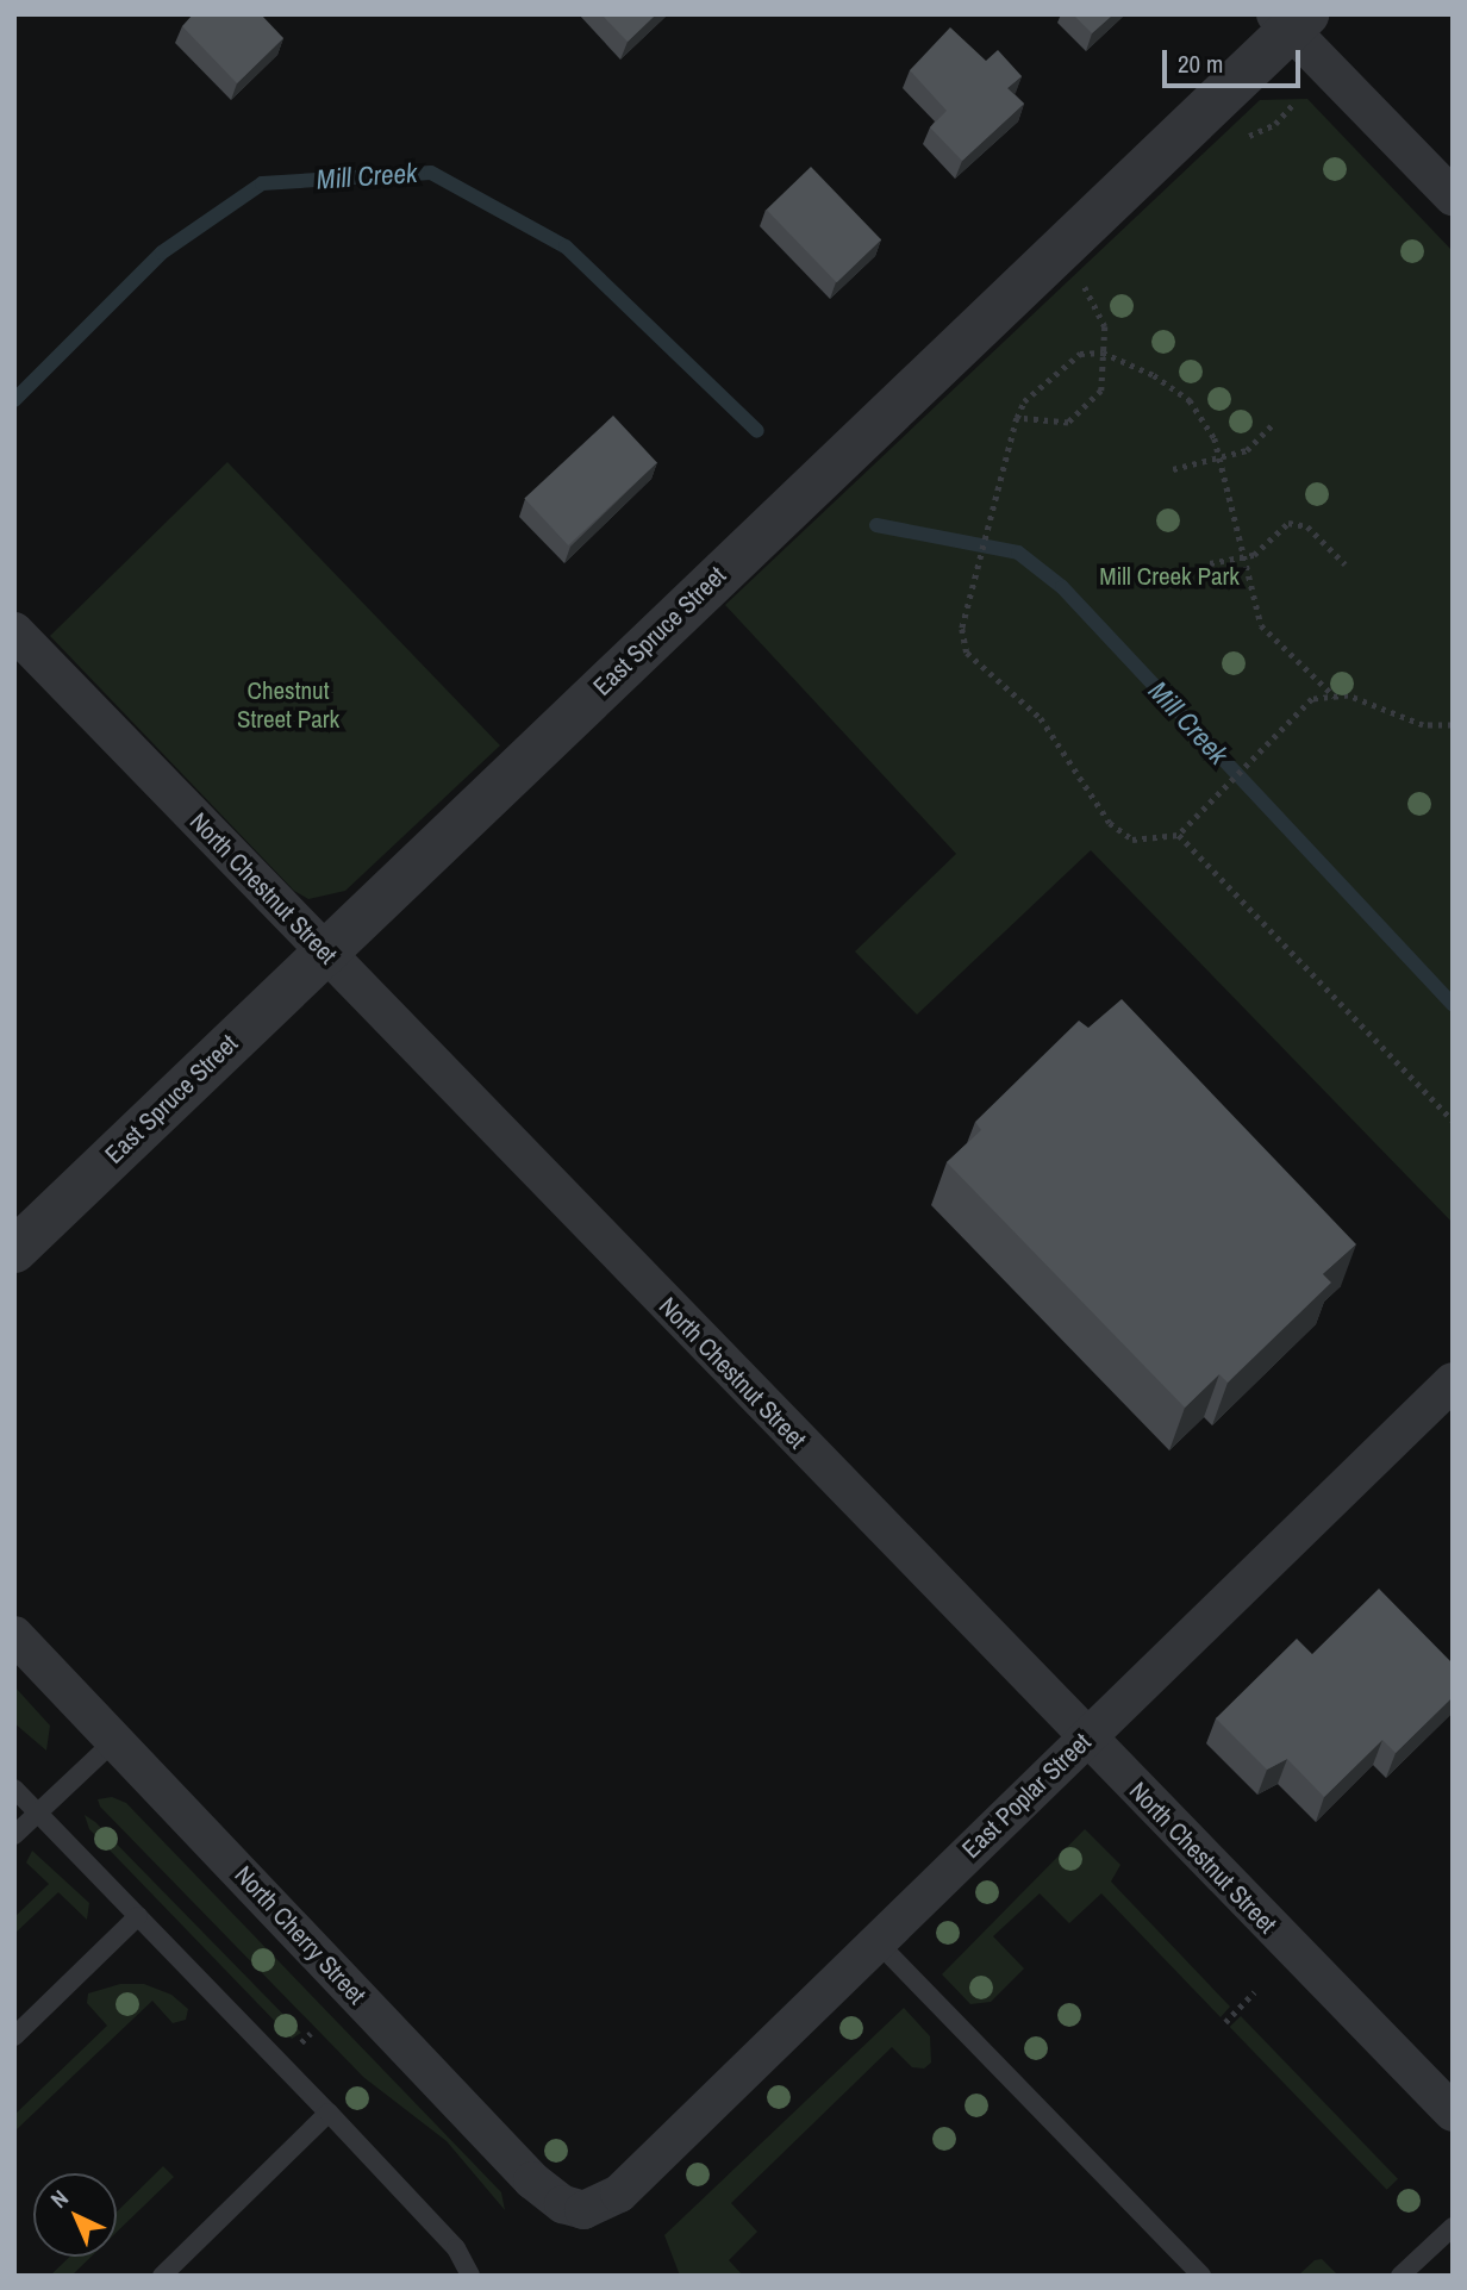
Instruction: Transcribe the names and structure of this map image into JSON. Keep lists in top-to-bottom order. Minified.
{"streets":{"street":["East Spruce Street","North Chestnut Street","East Poplar Street","North Cherry Street"]},"crossings":[["East Spruce Street","North Chestnut Street"],["North Chestnut Street","East Poplar Street"],["East Poplar Street","North Cherry Street"]],"water":["Mill Creek"],"parks":["Mill Creek Park","Chestnut Street Park"],"scale_bar":"20 m","north":"top left"}
